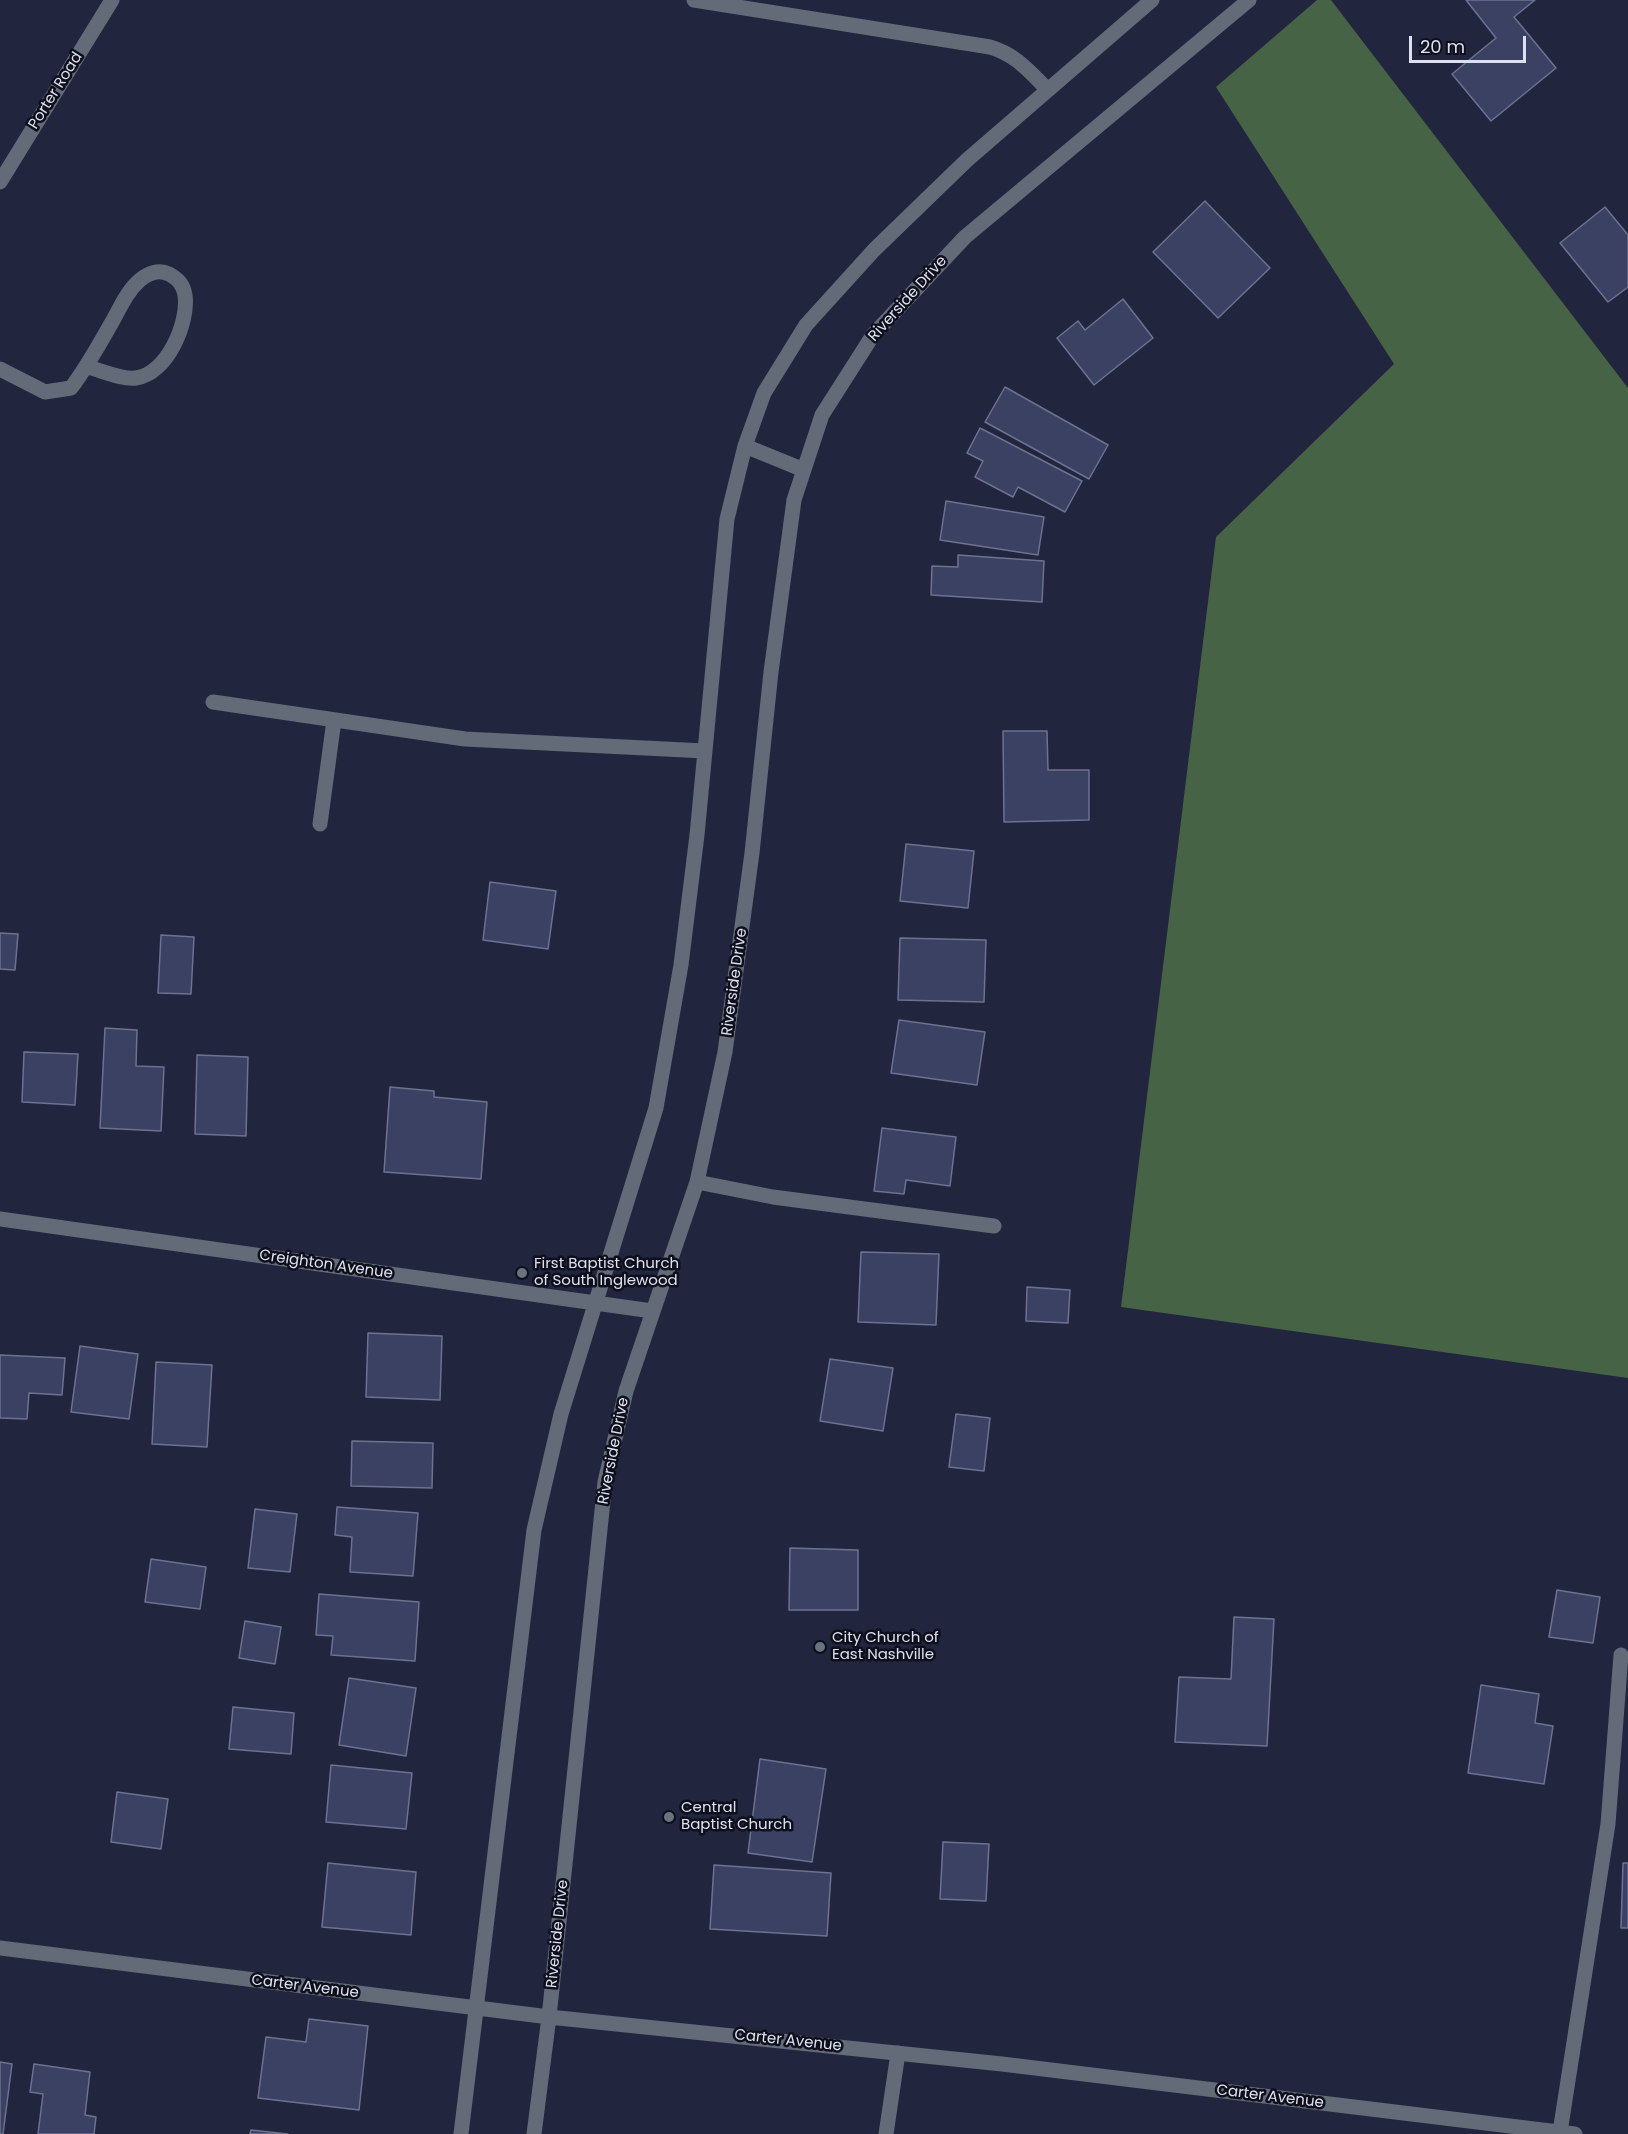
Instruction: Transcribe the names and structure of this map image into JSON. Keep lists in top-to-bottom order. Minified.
{"streets":{"street":["Porter Road","Riverside Drive","Creighton Avenue","Carter Avenue"]},"crossings":[["Riverside Drive","Creighton Avenue"],["Riverside Drive","Carter Avenue"]],"places":["First Baptist Church of South Inglewood","City Church of East Nashville","Central Baptist Church"],"scale_bar":"20 m"}
